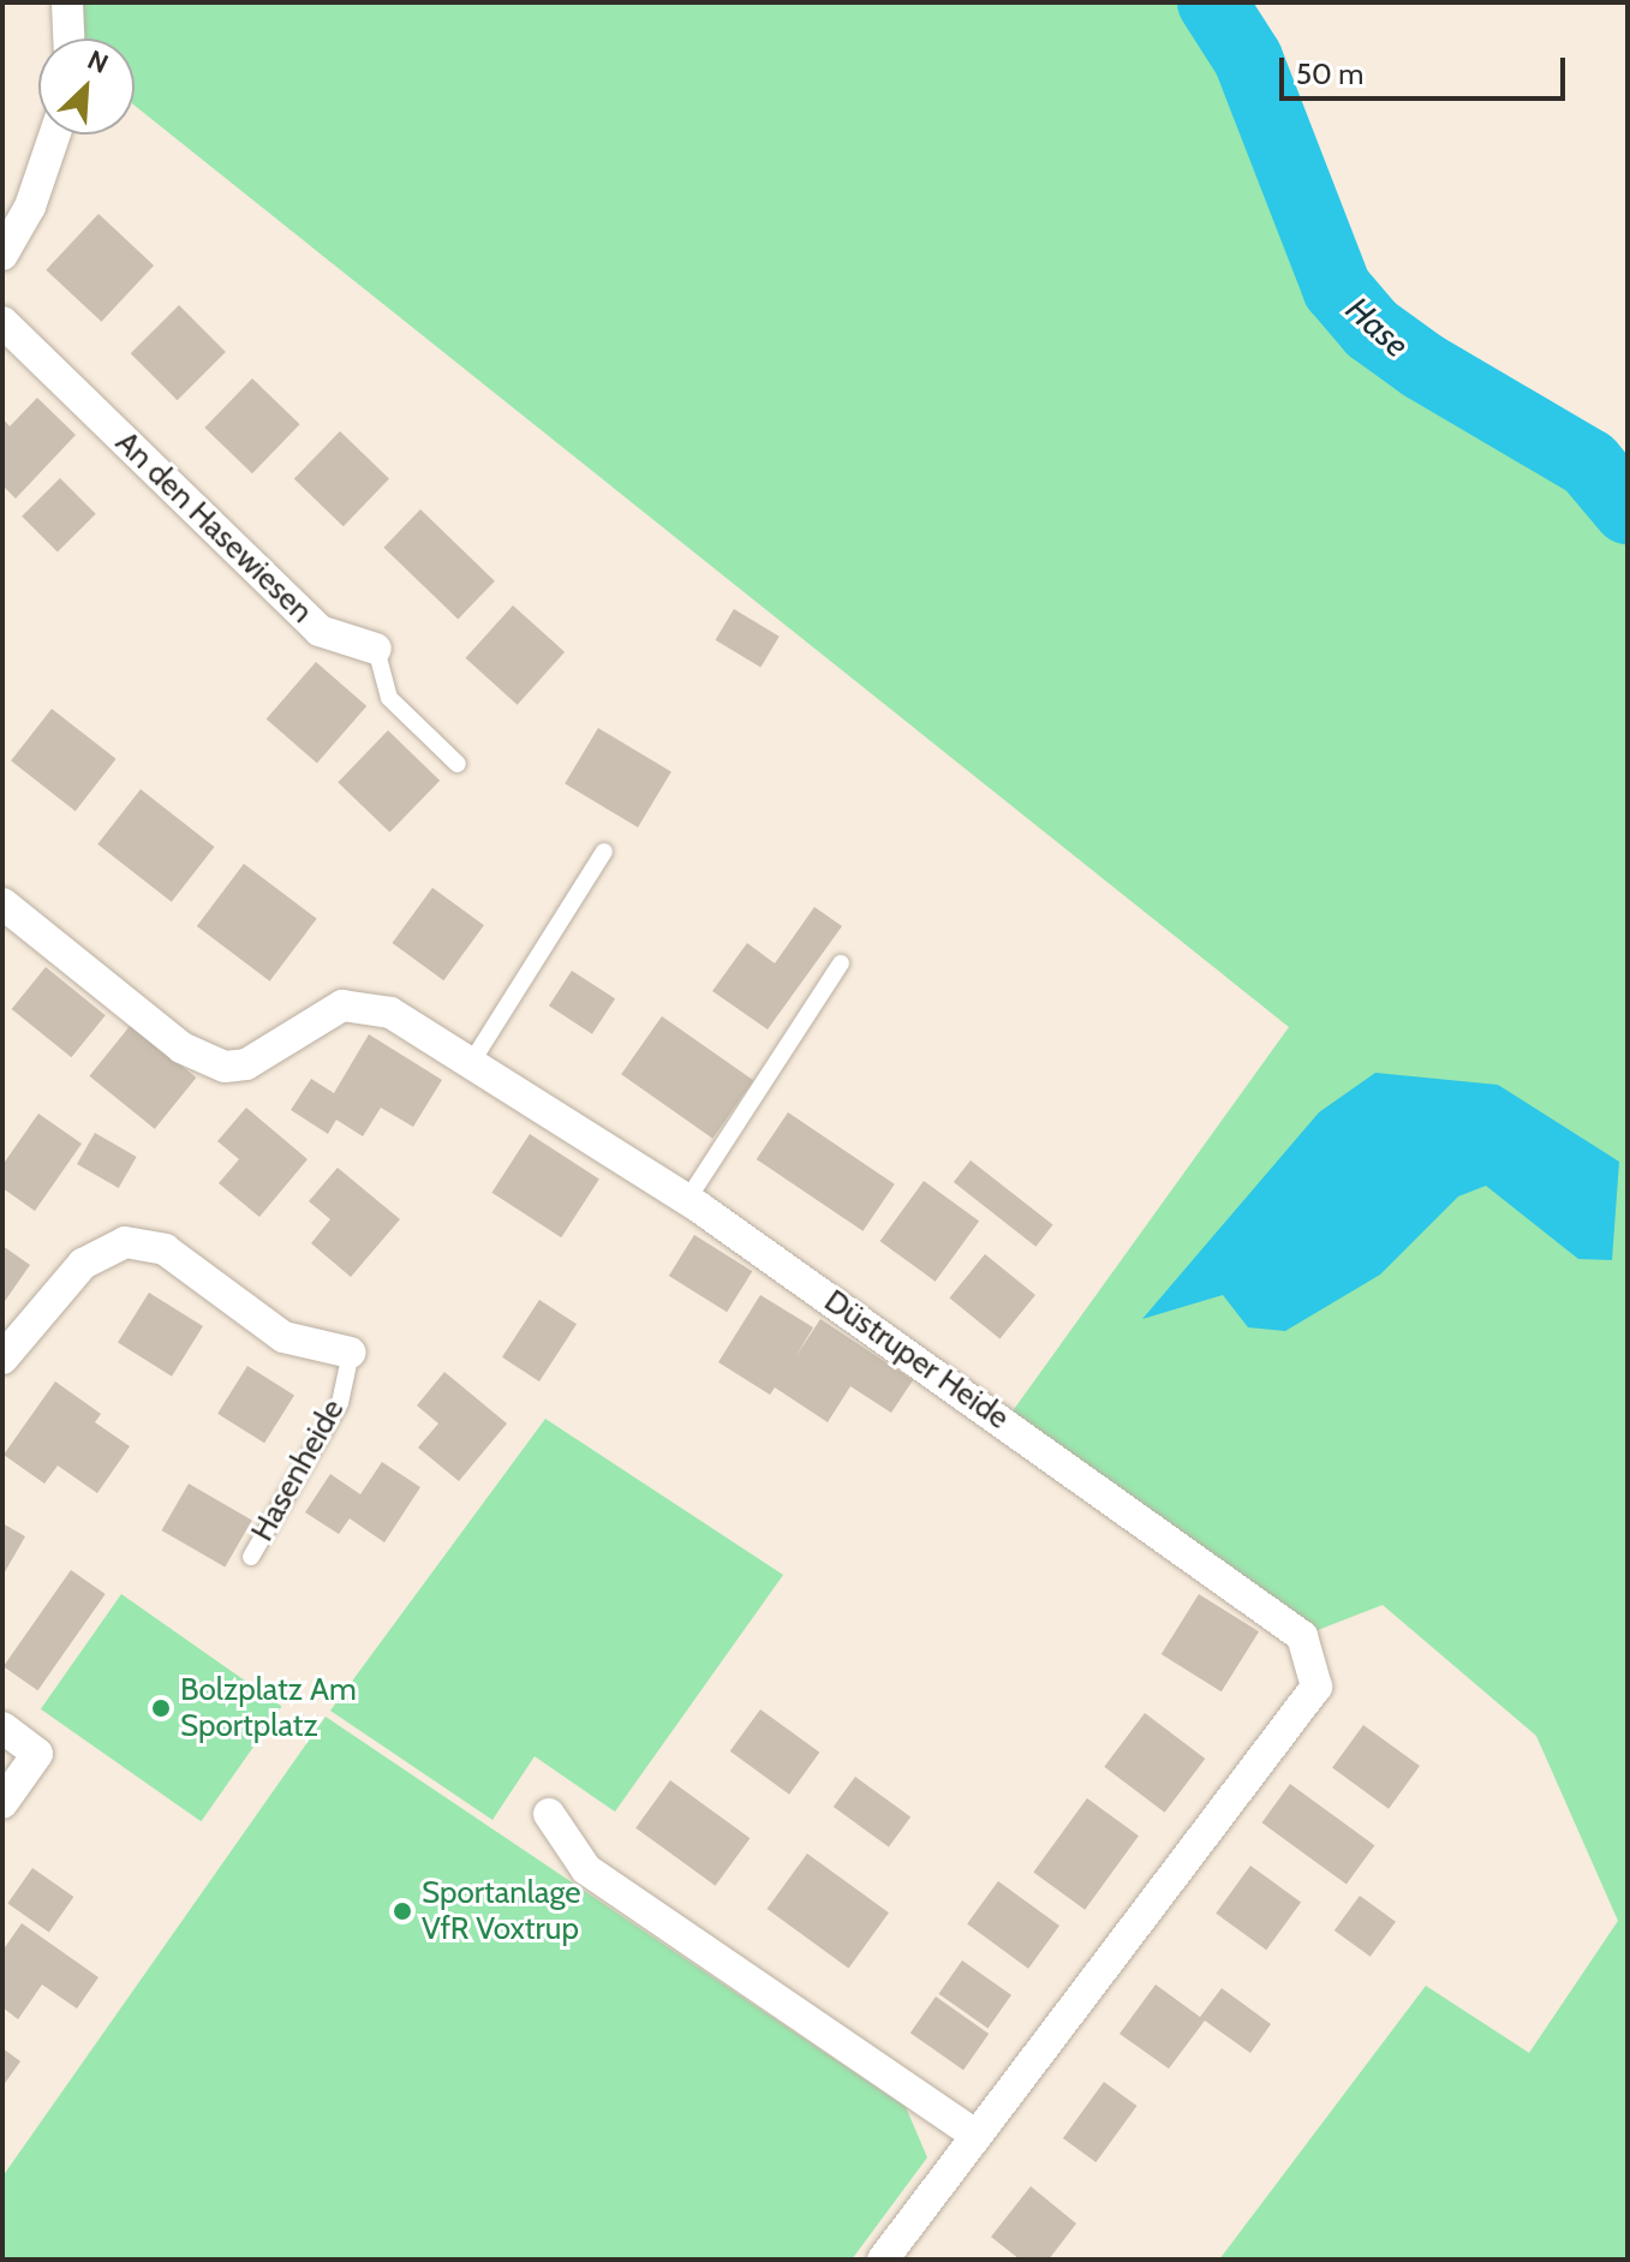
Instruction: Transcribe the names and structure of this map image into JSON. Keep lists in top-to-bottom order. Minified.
{"streets":{"street":["An den Hasewiesen","Düstruper Heide","Hasenheide"]},"water":["Hase"],"places":["Bolzplatz Am Sportplatz","Sportanlage VfR Voxtrup"],"scale_bar":"50 m","north":"top right"}
